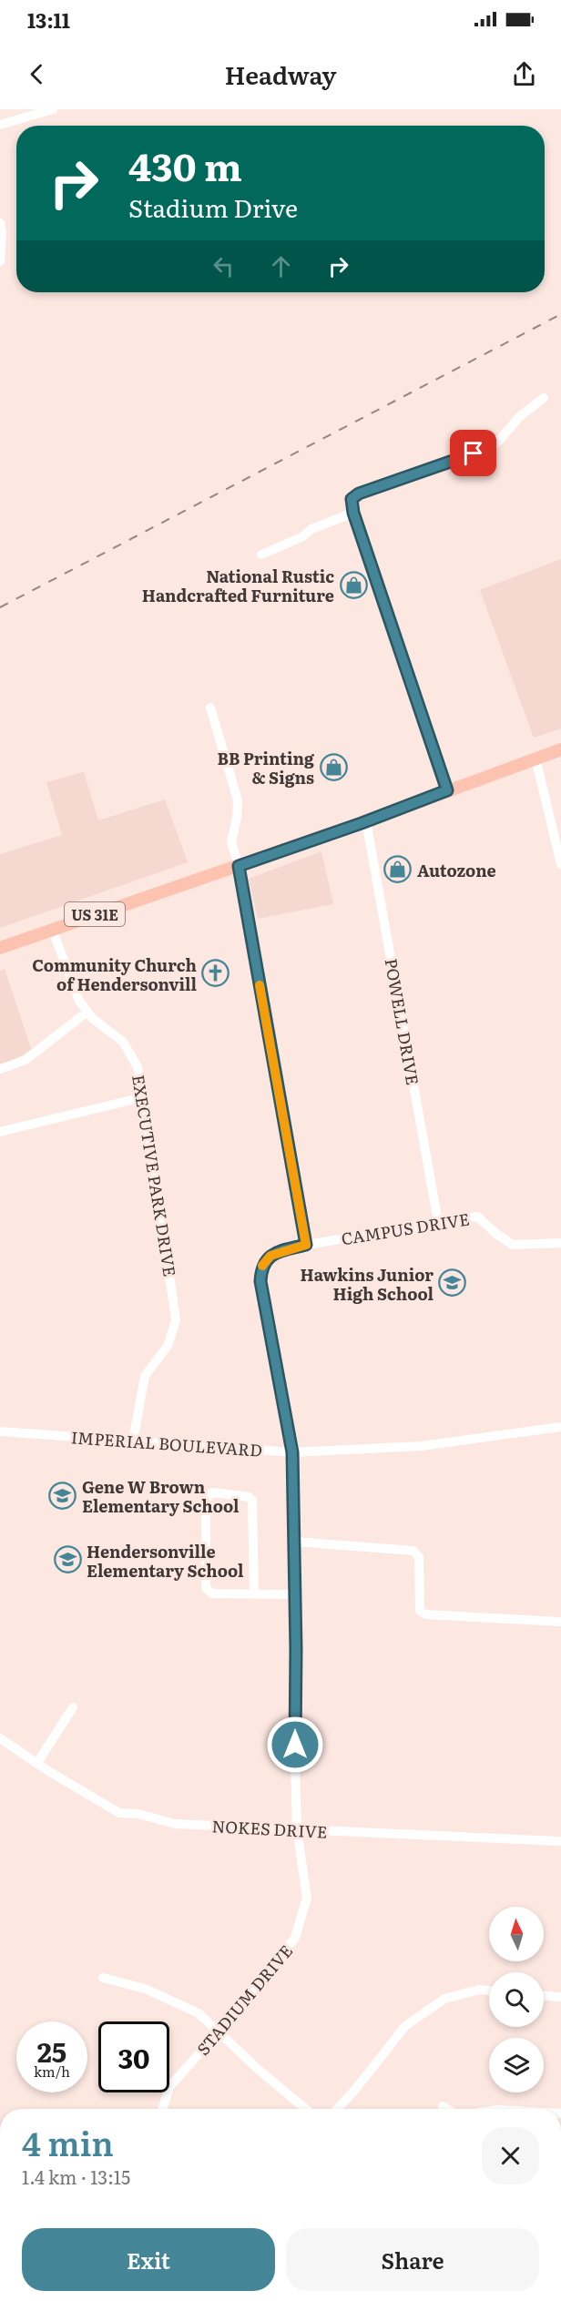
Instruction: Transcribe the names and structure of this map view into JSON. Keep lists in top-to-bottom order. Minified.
{"streets":{"main road":["US 31E"],"street":["POWELL DRIVE","EXECUTIVE PARK DRIVE","CAMPUS DRIVE","IMPERIAL BOULEVARD","NOKES DRIVE","STADIUM DRIVE"]},"crossings":[["US 31E","POWELL DRIVE"],["US 31E","EXECUTIVE PARK DRIVE"],["POWELL DRIVE","CAMPUS DRIVE"],["EXECUTIVE PARK DRIVE","IMPERIAL BOULEVARD"],["CAMPUS DRIVE","STADIUM DRIVE"],["IMPERIAL BOULEVARD","STADIUM DRIVE"],["NOKES DRIVE","STADIUM DRIVE"]],"places":{"shop":["National Rustic Handcrafted Furniture","BB Printing & Signs","Autozone"],"church":["Community Church of Hendersonvill"],"school or university":["Hawkins Junior High School","Gene W Brown Elementary School","Hendersonville Elementary School"]},"north":"top","page":{"status":"13:11","header":"Headway","turn":["430 m","Stadium Drive"],"speed":"25 km/h","limit":"30","heading":["4 min","1.4 km · 13:15"],"buttons":["Exit","Share"]}}
